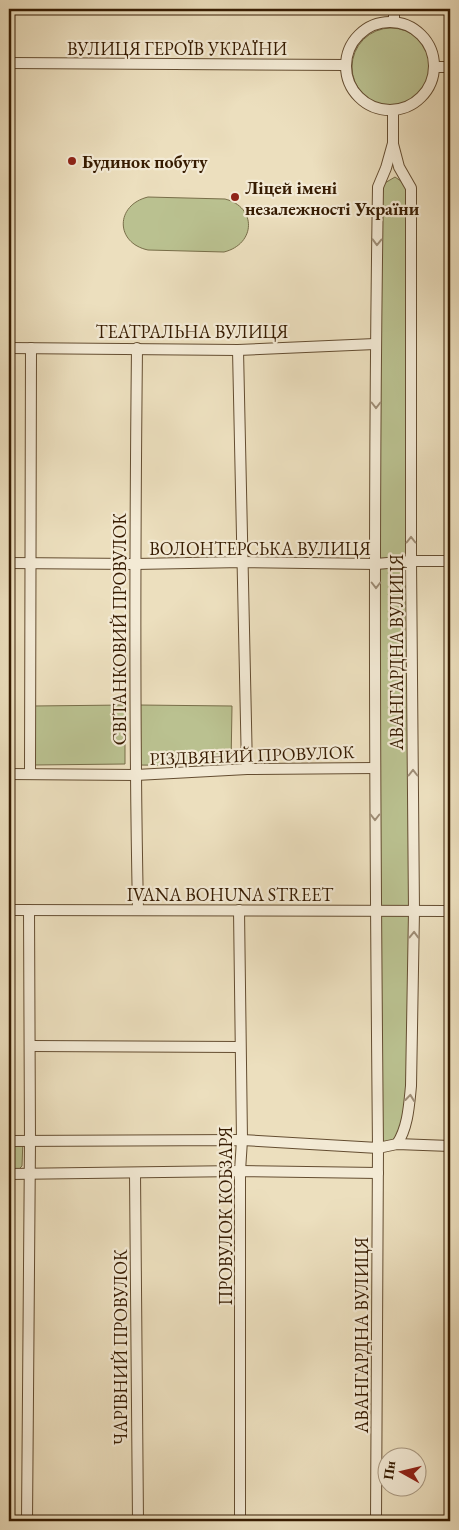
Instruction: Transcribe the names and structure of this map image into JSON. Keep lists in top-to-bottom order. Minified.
{"streets":{"street":["ВУЛИЦЯ ГЕРОЇВ УКРАЇНИ","ТЕАТРАЛЬНА ВУЛИЦЯ","ВОЛОНТЕРСЬКА ВУЛИЦЯ","СВІТАНКОВИЙ ПРОВУЛОК","АВАНГАРДНА ВУЛИЦЯ","РІЗДВЯНИЙ ПРОВУЛОК","IVANA BOHUNA STREET","ПРОВУЛОК КОБЗАРЯ","ЧАРІВНИЙ ПРОВУЛОК"]},"crossings":[["ВУЛИЦЯ ГЕРОЇВ УКРАЇНИ","АВАНГАРДНА ВУЛИЦЯ"],["ТЕАТРАЛЬНА ВУЛИЦЯ","СВІТАНКОВИЙ ПРОВУЛОК"],["ТЕАТРАЛЬНА ВУЛИЦЯ","АВАНГАРДНА ВУЛИЦЯ"],["ВОЛОНТЕРСЬКА ВУЛИЦЯ","СВІТАНКОВИЙ ПРОВУЛОК"],["ВОЛОНТЕРСЬКА ВУЛИЦЯ","АВАНГАРДНА ВУЛИЦЯ"],["СВІТАНКОВИЙ ПРОВУЛОК","РІЗДВЯНИЙ ПРОВУЛОК"],["СВІТАНКОВИЙ ПРОВУЛОК","IVANA BOHUNA STREET"],["АВАНГАРДНА ВУЛИЦЯ","РІЗДВЯНИЙ ПРОВУЛОК"],["АВАНГАРДНА ВУЛИЦЯ","IVANA BOHUNA STREET"],["IVANA BOHUNA STREET","ПРОВУЛОК КОБЗАРЯ"]],"places":["Будинок побуту","Ліцей імені незалежності України"],"north":"left"}
